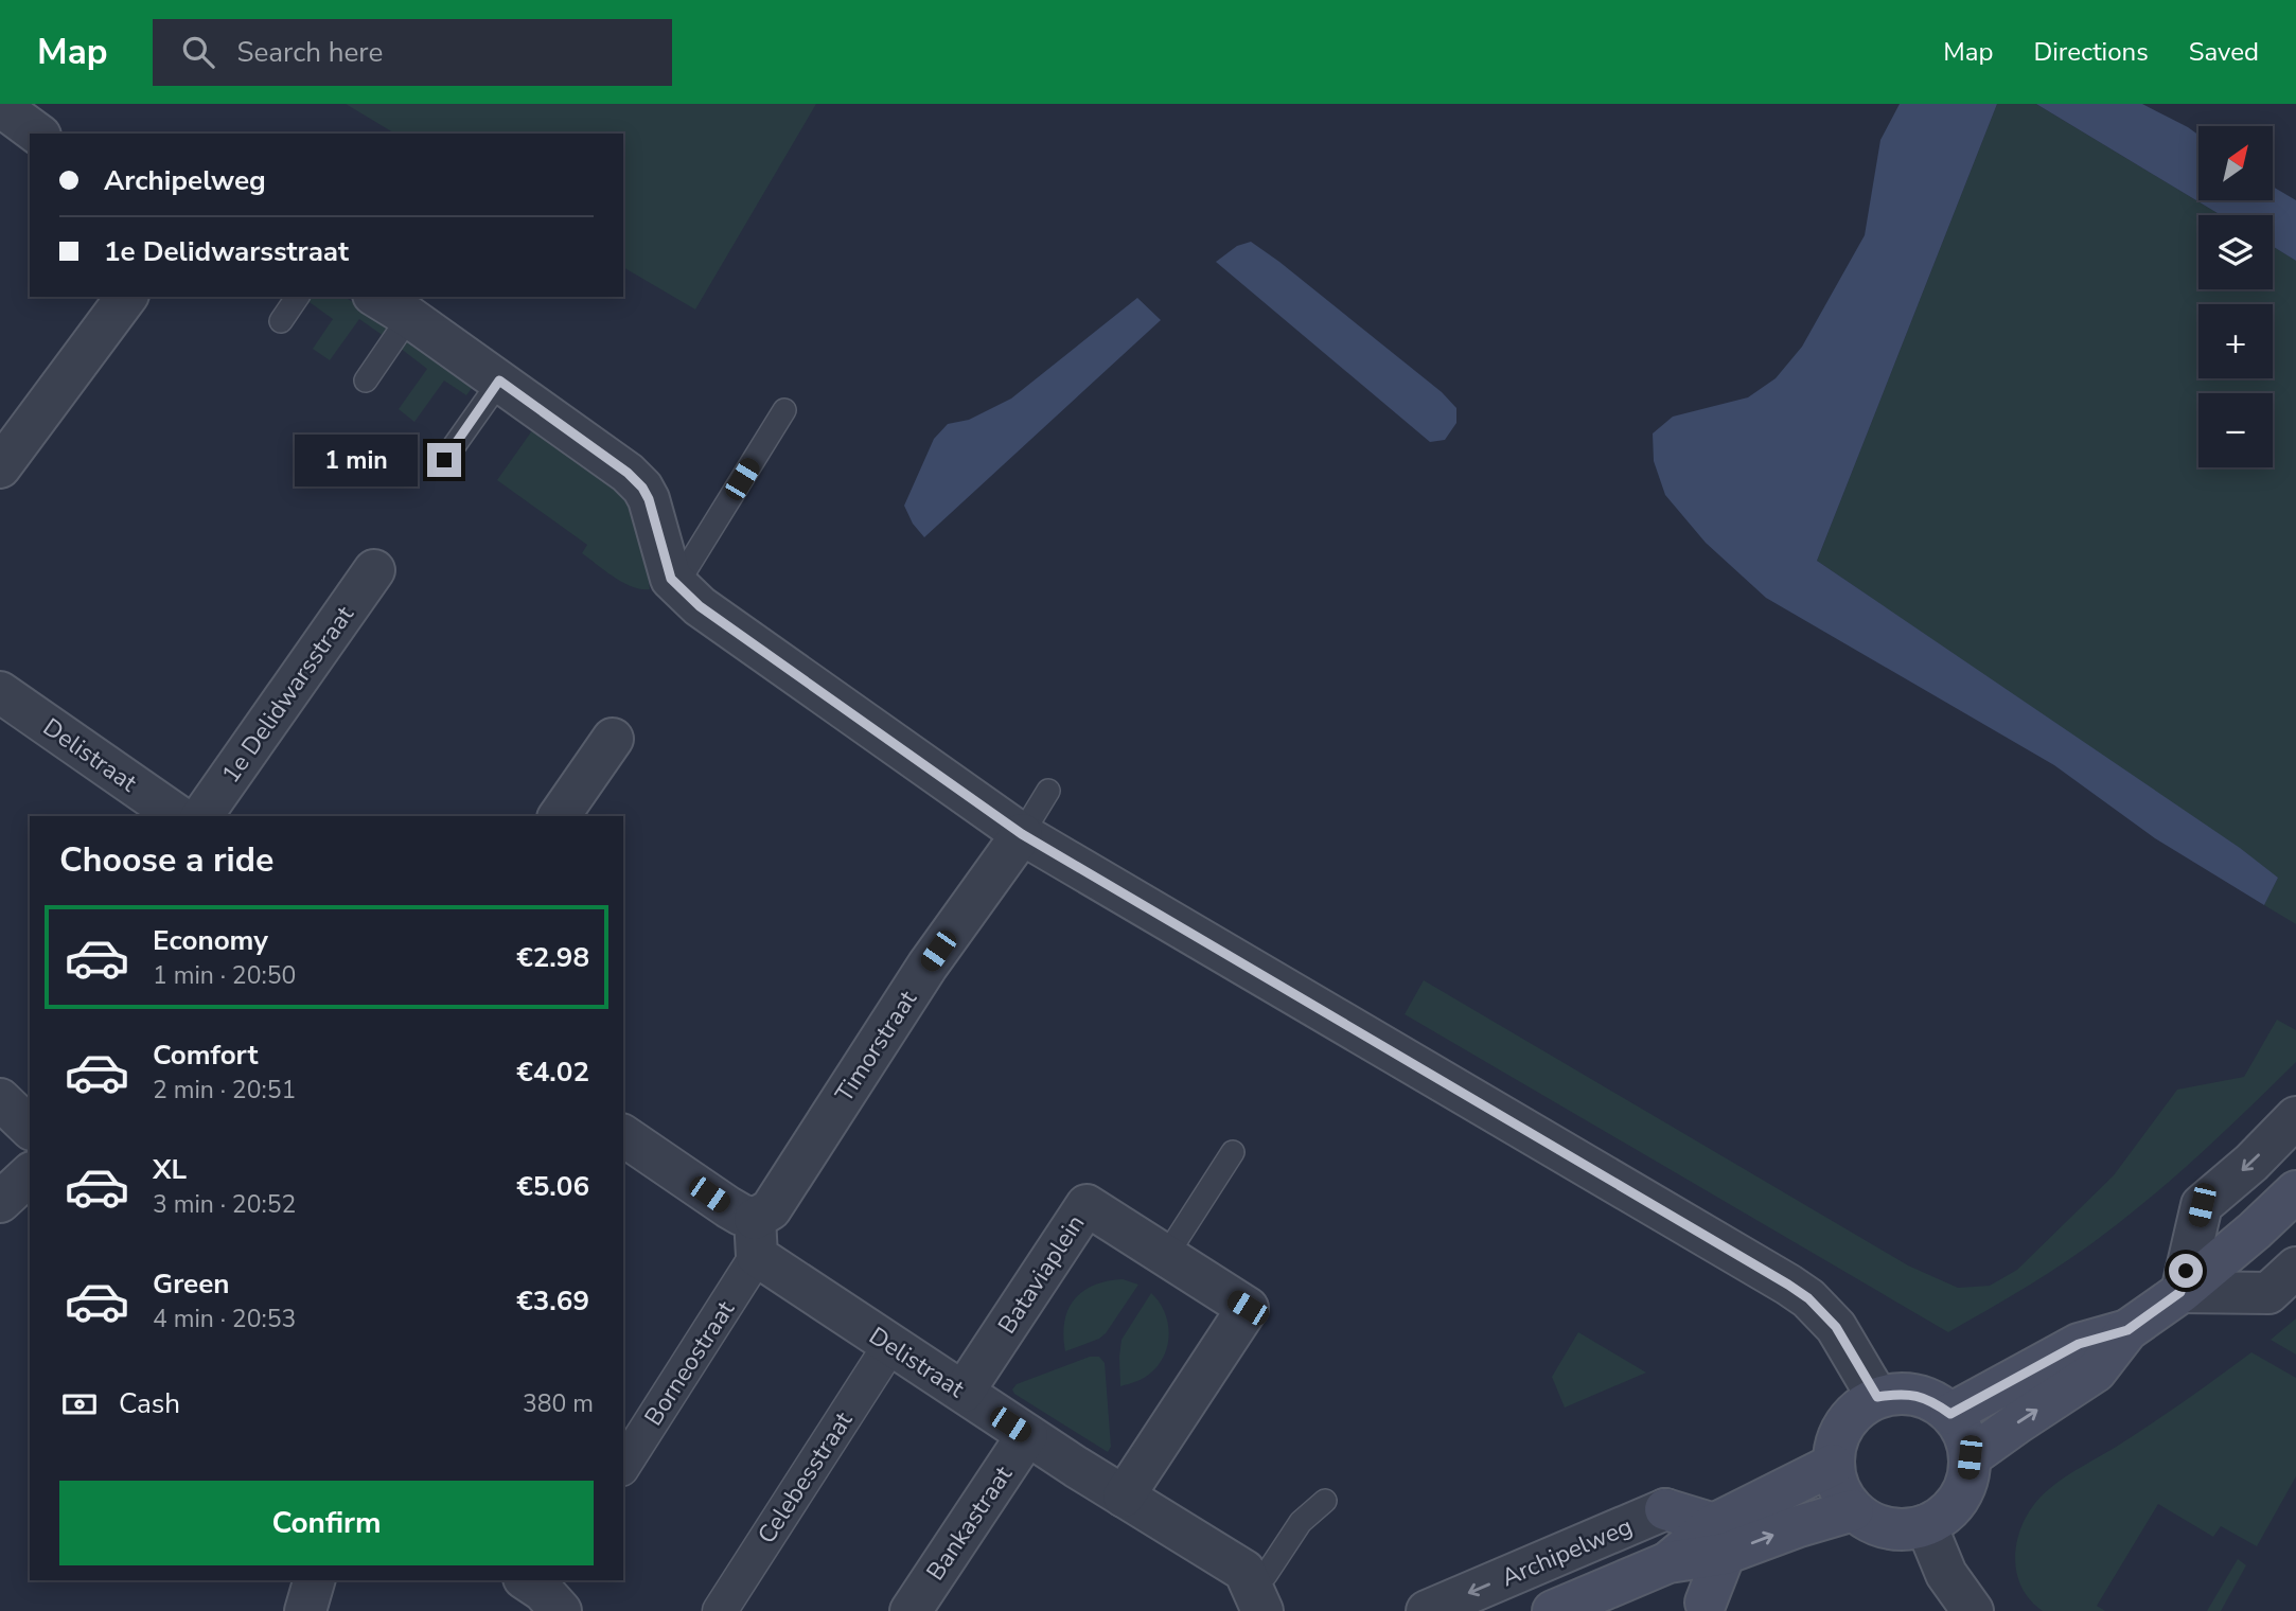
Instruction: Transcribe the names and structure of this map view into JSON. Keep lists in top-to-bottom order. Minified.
{"streets":{"main road":["Archipelweg"],"street":["1e Delidwarsstraat","Delistraat","Timorstraat","Bataviaplein","Borneostraat","Celebesstraat","Bankastraat"]},"crossings":[["Delistraat","Timorstraat"],["Delistraat","Bataviaplein"],["Delistraat","Borneostraat"],["Delistraat","Celebesstraat"],["Delistraat","Bankastraat"],["Timorstraat","Borneostraat"]],"north":"top right","page":{"header":"Map","search":"Search here","nav":["Map","Directions","Saved"],"map_buttons":["+","−"],"banner":["Archipelweg","1e Delidwarsstraat"],"bubble":"1 min","heading":"Choose a ride","list":[{"name":"Economy","note":"1 min · 20:50","value":"€2.98"},{"name":"Comfort","note":"2 min · 20:51","value":"€4.02"},{"name":"XL","note":"3 min · 20:52","value":"€5.06"},{"name":"Green","note":"4 min · 20:53","value":"€3.69"}],"pay":["Cash","380 m"],"buttons":"Confirm"}}
